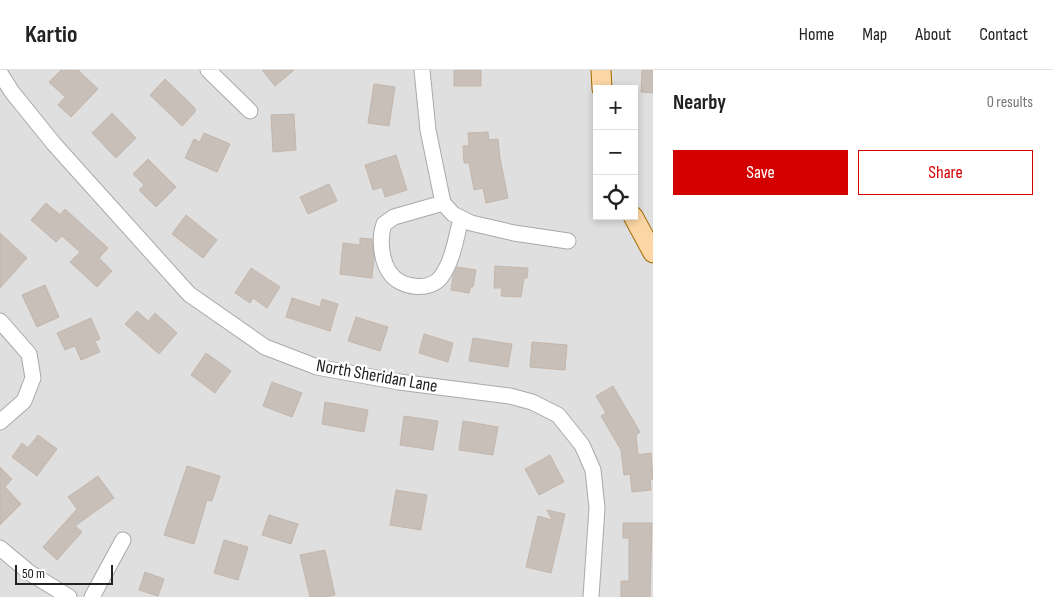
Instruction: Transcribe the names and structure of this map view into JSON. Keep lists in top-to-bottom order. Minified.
{"streets":{"street":["North Sheridan Lane"]},"scale_bar":"50 m","page":{"header":"Kartio","nav":["Home","Map","About","Contact"],"heading":["Nearby","0 results"],"map_buttons":["+","−"],"buttons":["Save","Share"],"scale":"50 m"}}
